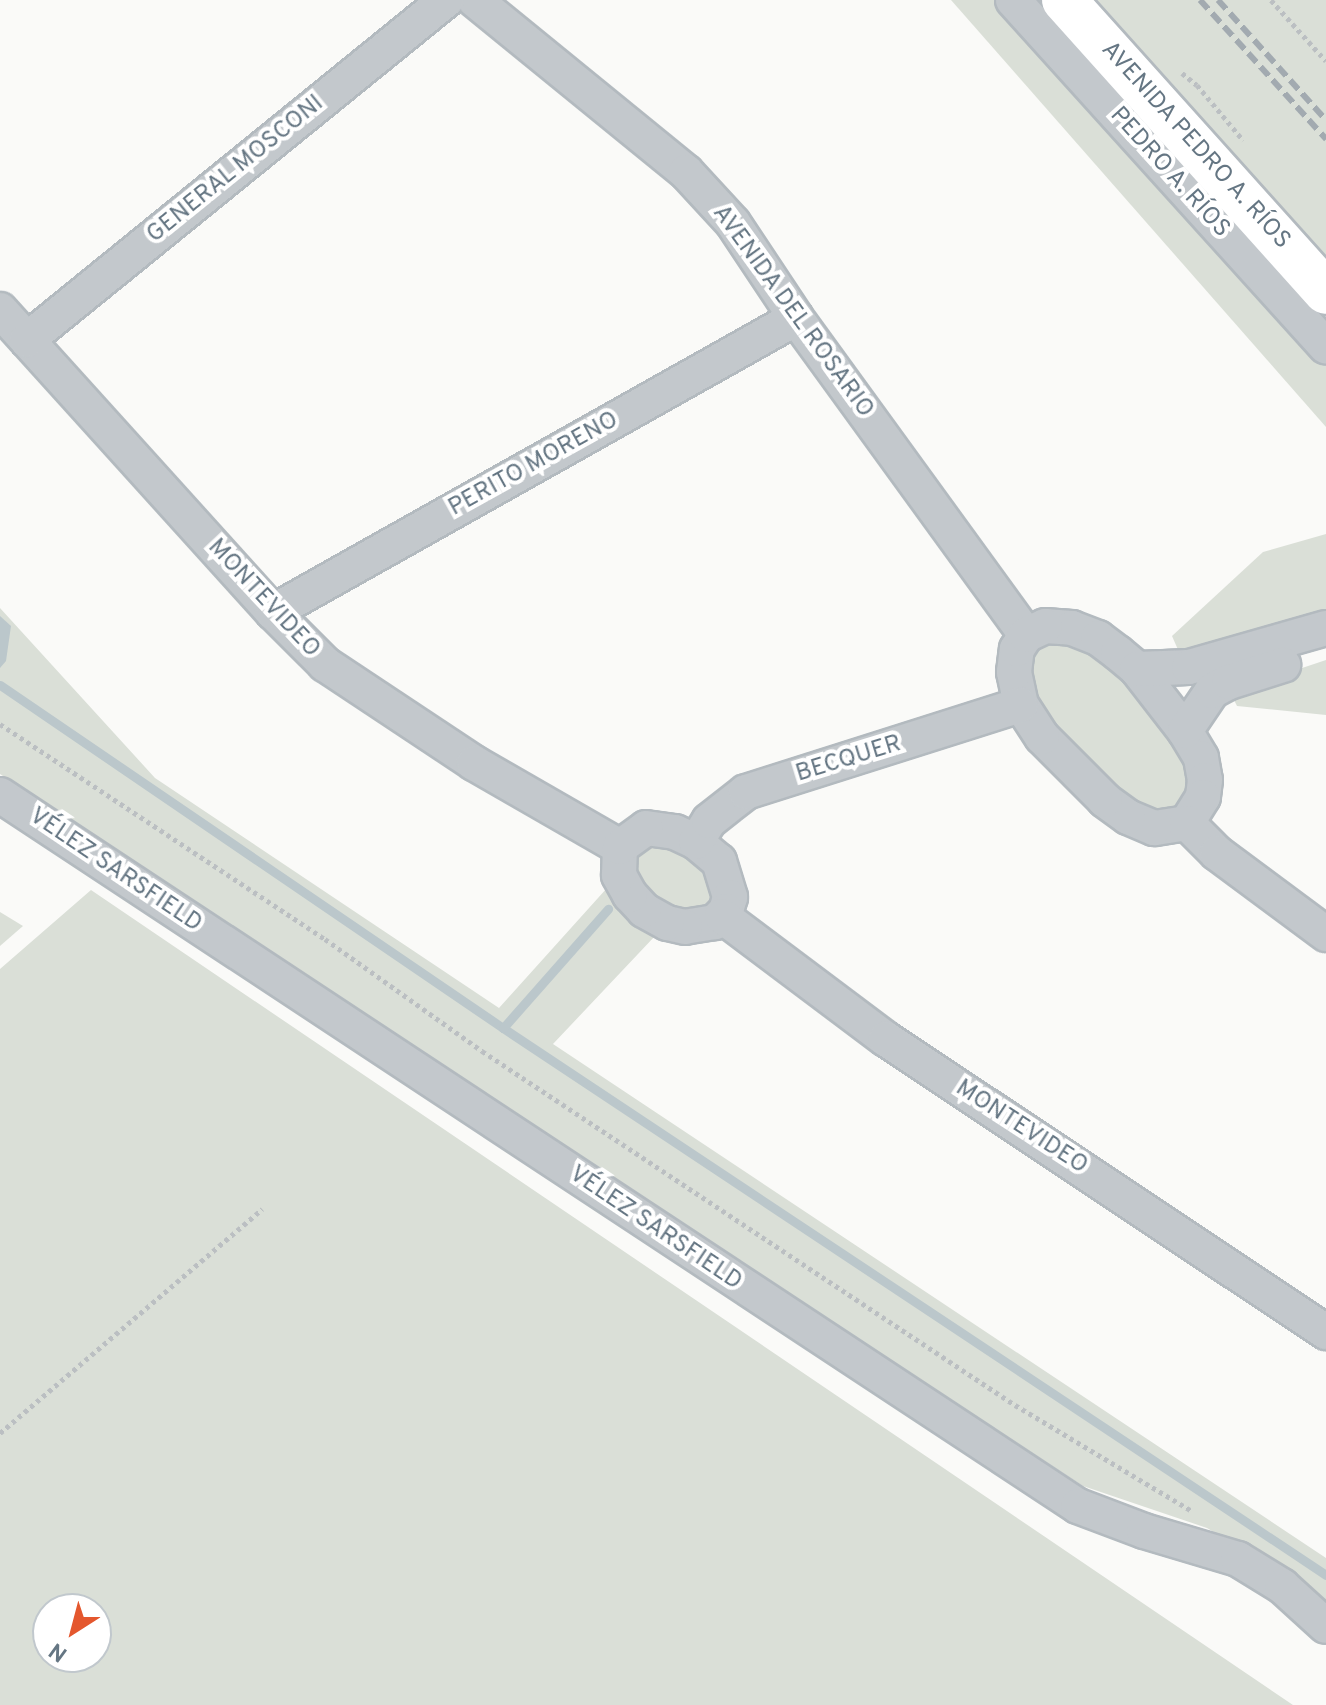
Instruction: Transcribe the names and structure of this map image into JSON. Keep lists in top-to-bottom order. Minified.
{"streets":{"main road":["AVENIDA PEDRO A. RÍOS"],"street":["GENERAL MOSCONI","PEDRO A. RÍOS","AVENIDA DEL ROSARIO","PERITO MORENO","MONTEVIDEO","BECQUER","VÉLEZ SARSFIELD"]},"crossings":[["GENERAL MOSCONI","MONTEVIDEO"],["AVENIDA DEL ROSARIO","PERITO MORENO"],["PERITO MORENO","MONTEVIDEO"],["MONTEVIDEO","BECQUER"]],"north":"bottom left"}
